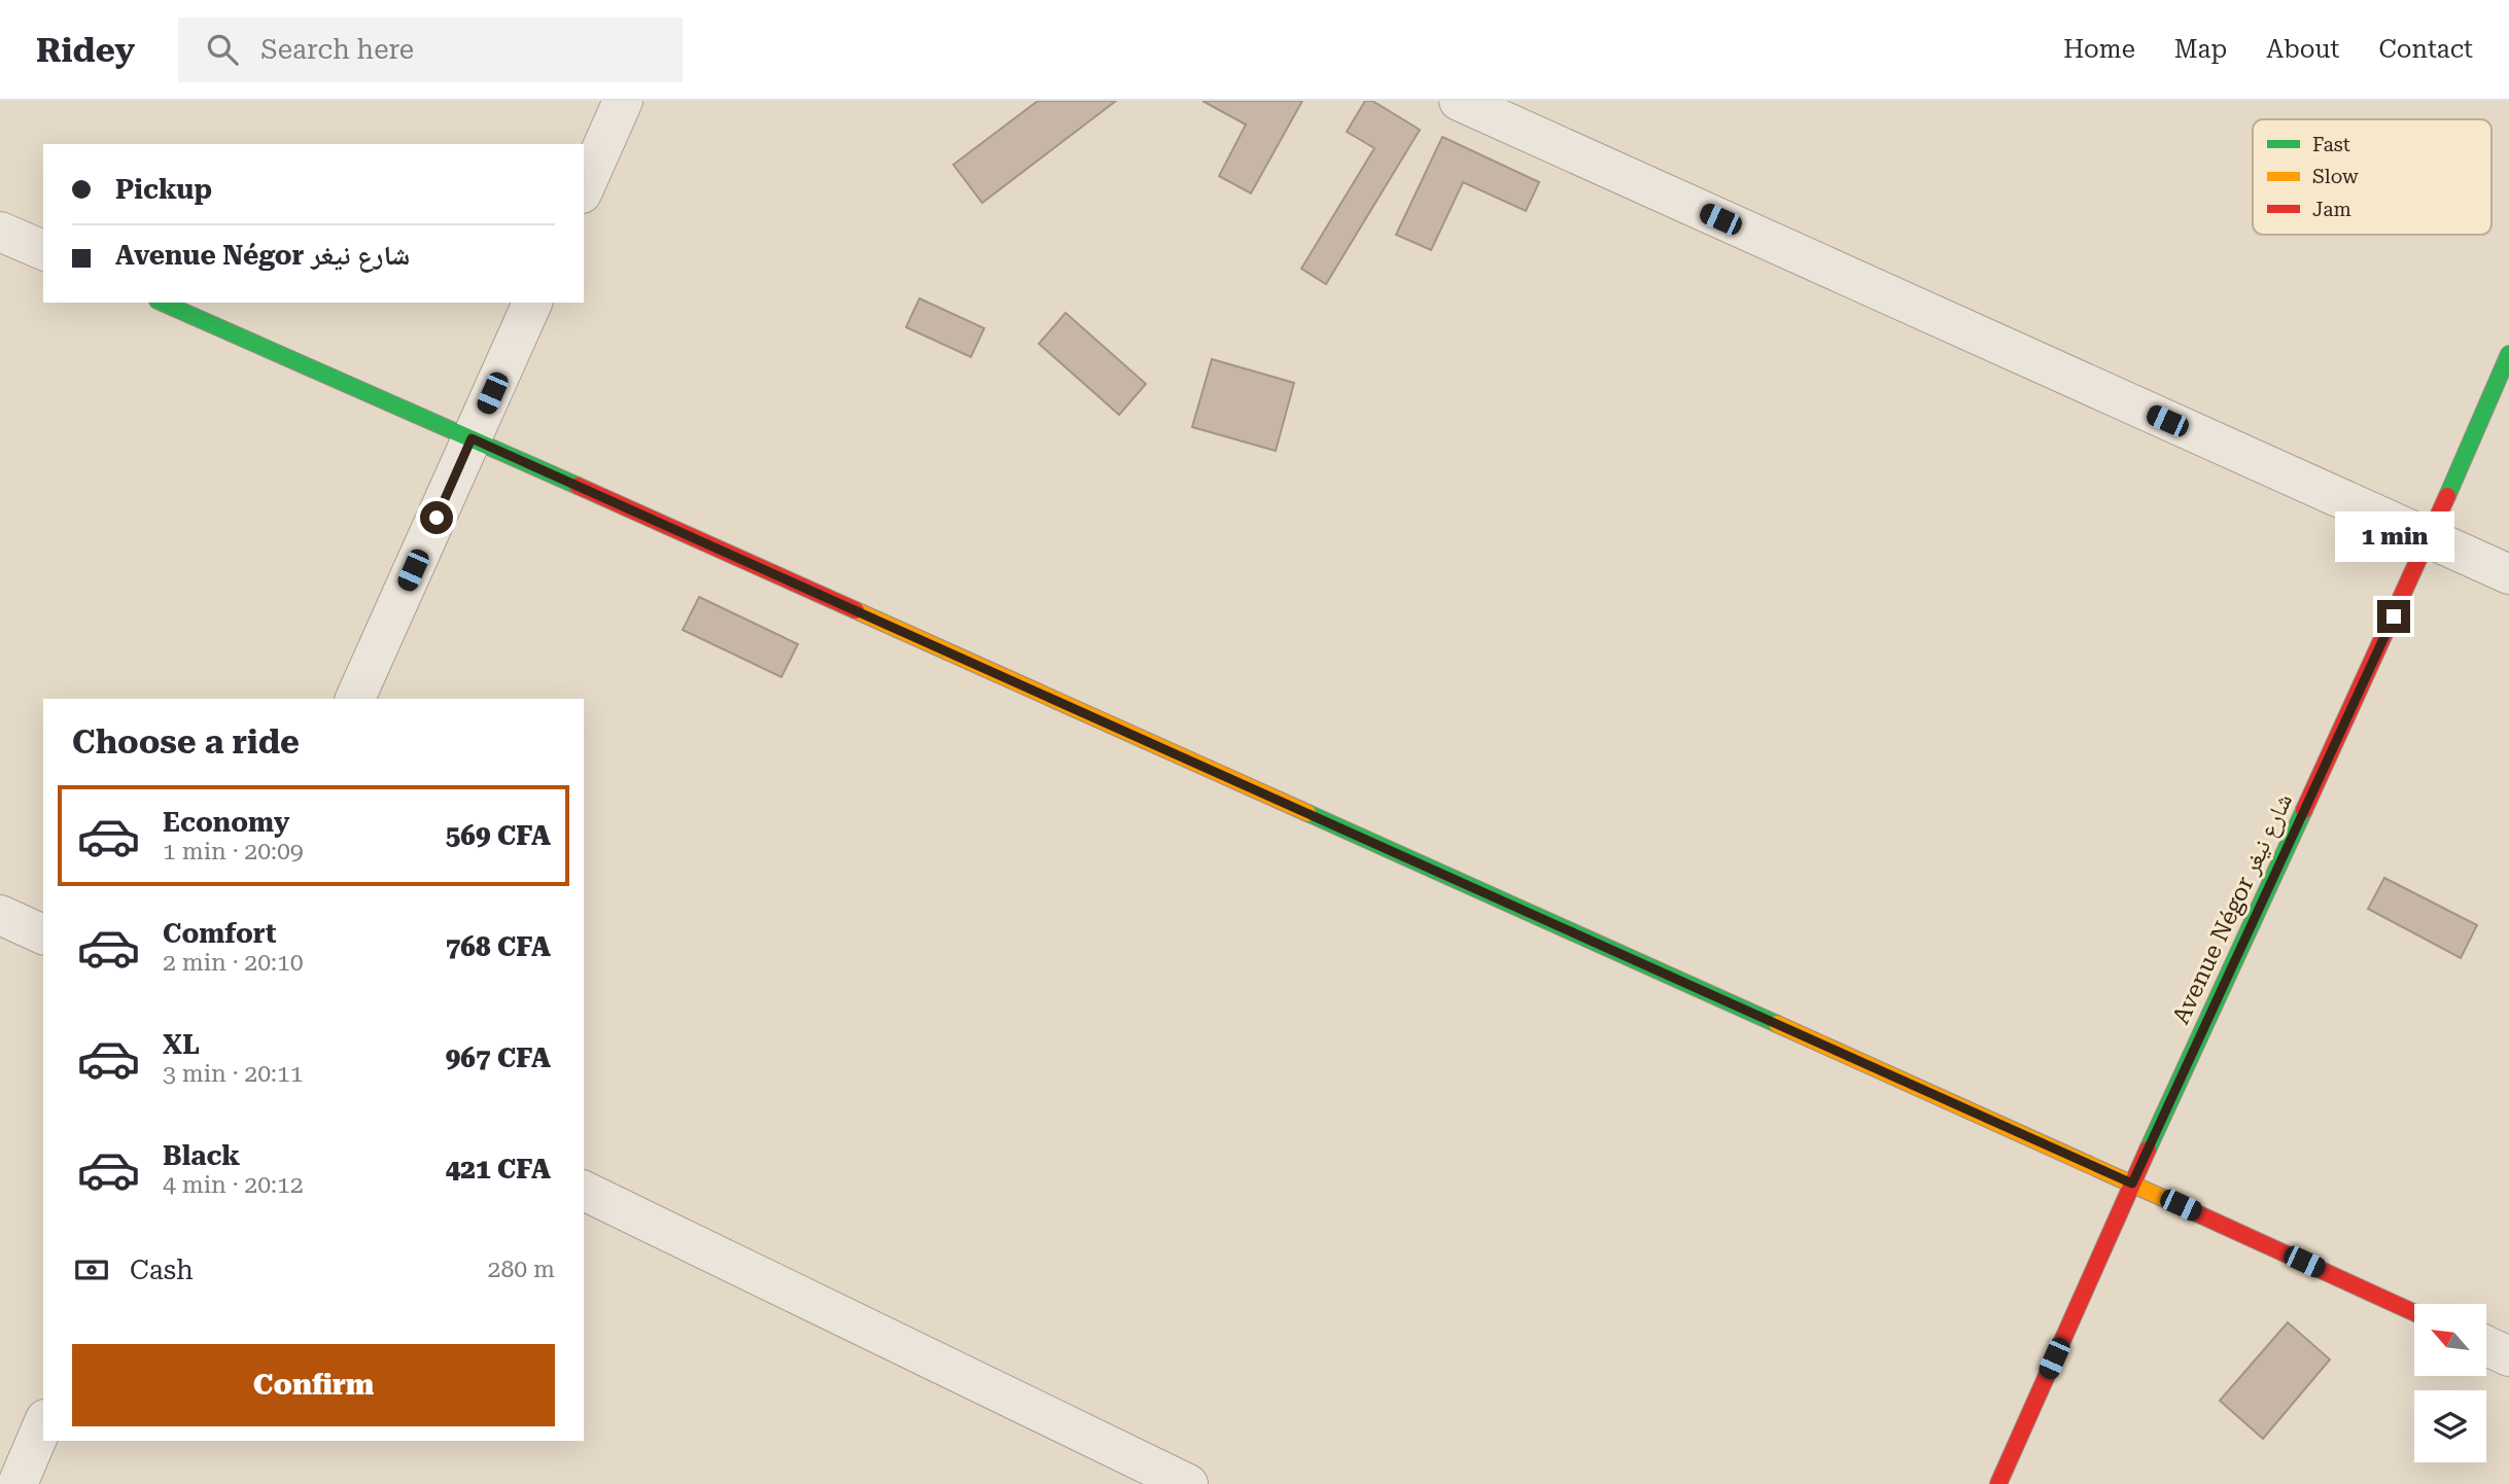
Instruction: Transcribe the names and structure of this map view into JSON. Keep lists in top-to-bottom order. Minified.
{"streets":{"street":["Avenue Négor شارع نيغر"]},"legend":["Fast","Slow","Jam"],"north":"top left","page":{"header":"Ridey","search":"Search here","nav":["Home","Map","About","Contact"],"banner":["Pickup","Avenue Négor شارع نيغر"],"bubble":"1 min","heading":"Choose a ride","list":[{"name":"Economy","note":"1 min · 20:09","value":"569 CFA"},{"name":"Comfort","note":"2 min · 20:10","value":"768 CFA"},{"name":"XL","note":"3 min · 20:11","value":"967 CFA"},{"name":"Black","note":"4 min · 20:12","value":"421 CFA"}],"pay":["Cash","280 m"],"buttons":"Confirm"}}
